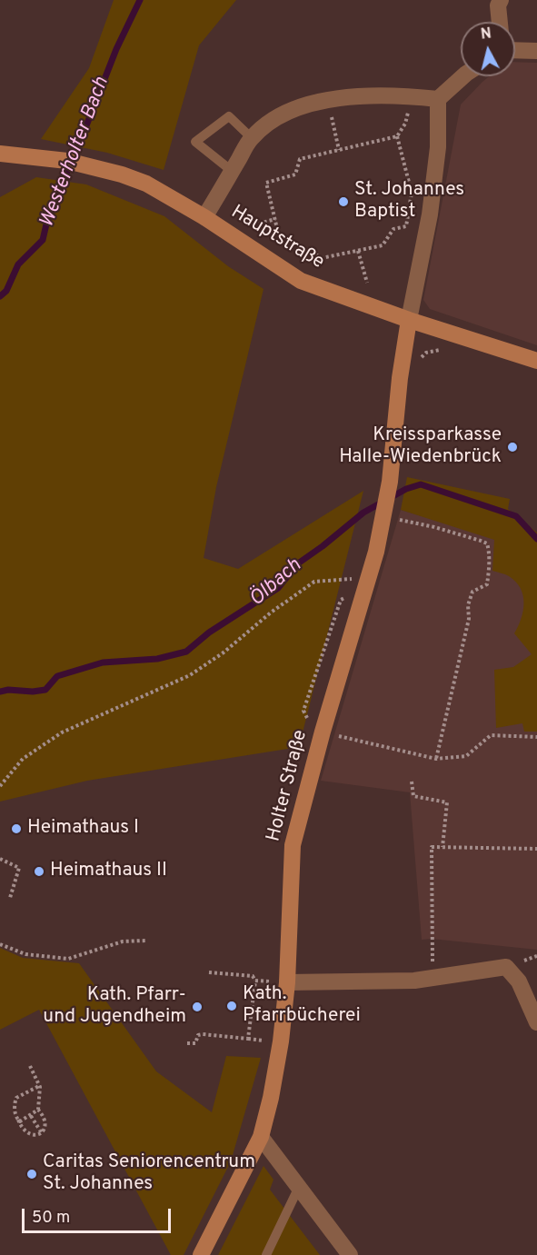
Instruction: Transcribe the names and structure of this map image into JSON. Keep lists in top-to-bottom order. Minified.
{"streets":{"street":["Hauptstraße","Holter Straße"]},"crossings":[["Hauptstraße","Holter Straße"]],"water":["Westerholter Bach","Ölbach"],"places":["St. Johannes Baptist","Kreissparkasse Halle-Wiedenbrück","Heimathaus I","Heimathaus II","Kath. Pfarrbücherei","Kath. Pfarr- und Jugendheim","Caritas Seniorencentrum St. Johannes"],"scale_bar":"50 m","north":"top"}
